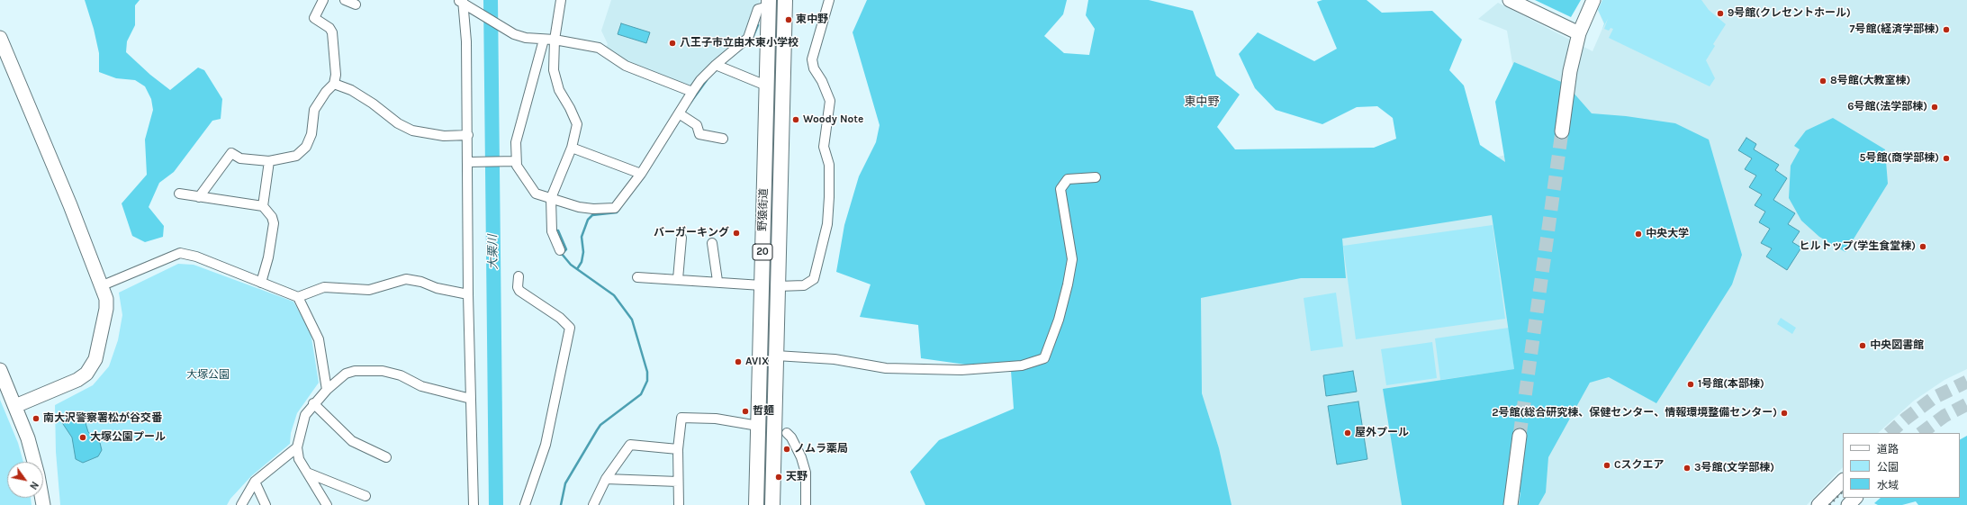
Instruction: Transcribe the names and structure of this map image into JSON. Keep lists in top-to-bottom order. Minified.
{"streets":{"main road":["野猿街道","20"]},"districts":["東中野"],"water":["大栗川"],"parks":["大塚公園"],"places":["9号館(クレセントホール)","東中野","7号館(経済学部棟)","八王子市立由木東小学校","8号館(大教室棟)","6号館(法学部棟)","Woody Note","5号館(商学部棟)","バーガーキング","中央大学","ヒルトップ(学生食堂棟)","中央図書館","AVIX","1号館(本部棟)","哲麺","2号館(総合研究棟、保健センター、情報環境整備センター)","南大沢警察署松が谷交番","屋外プール","大塚公園プール","ノムラ薬局","Cスクエア","3号館(文学部棟)","天野"],"legend":["道路","公園","水域"],"north":"bottom right"}
